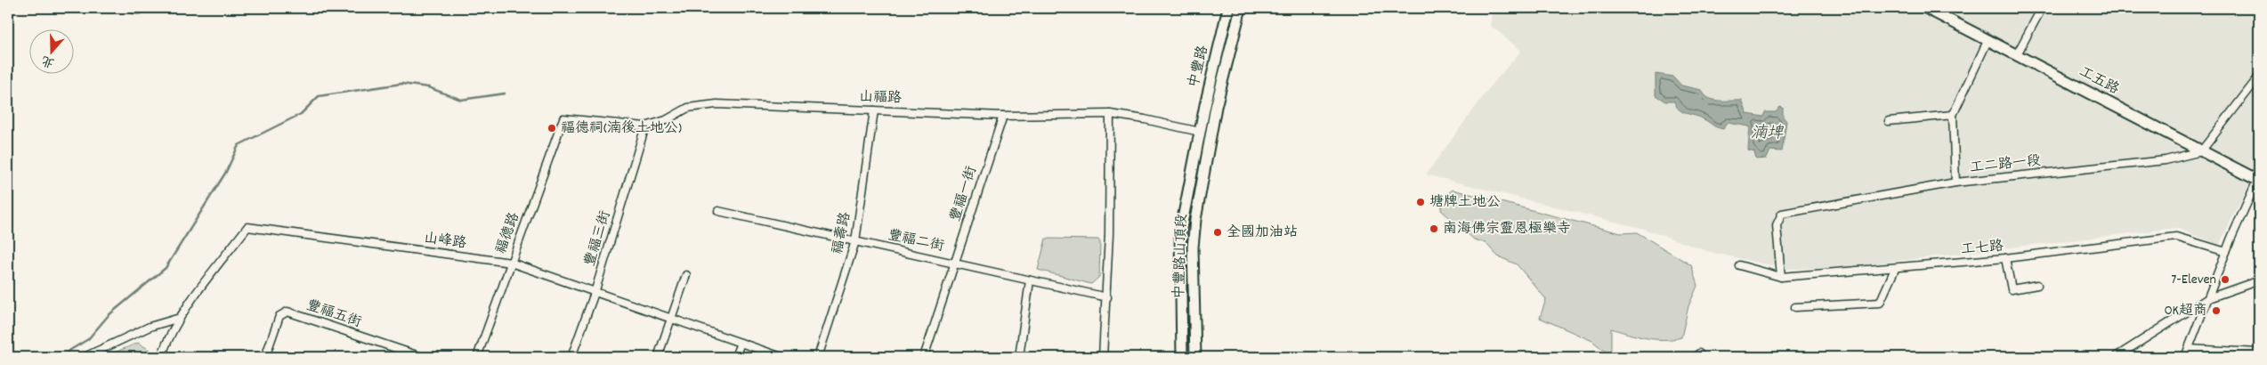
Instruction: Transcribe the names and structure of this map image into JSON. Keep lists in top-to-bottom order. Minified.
{"streets":{"main road":["中豐路","工五路","中豐路山頂段"],"street":["山福路","工二路一段","豐福一街","福德路","福壽路","豐福三街","山峰路","豐福二街","工七路","豐福五街"]},"crossings":[["中豐路","山福路"],["中豐路","中豐路山頂段"],["工五路","工二路一段"],["山福路","豐福一街"],["山福路","福德路"],["山福路","福壽路"],["山福路","豐福三街"],["山福路","中豐路山頂段"],["工二路一段","工七路"],["豐福一街","豐福二街"],["福德路","山峰路"],["福壽路","豐福二街"],["豐福三街","山峰路"]],"water":["湳埤"],"places":["福德祠(湳後土地公)","塘牌土地公","南海佛宗靈恩極樂寺","全國加油站","7-Eleven","OK超商"],"north":"bottom"}
